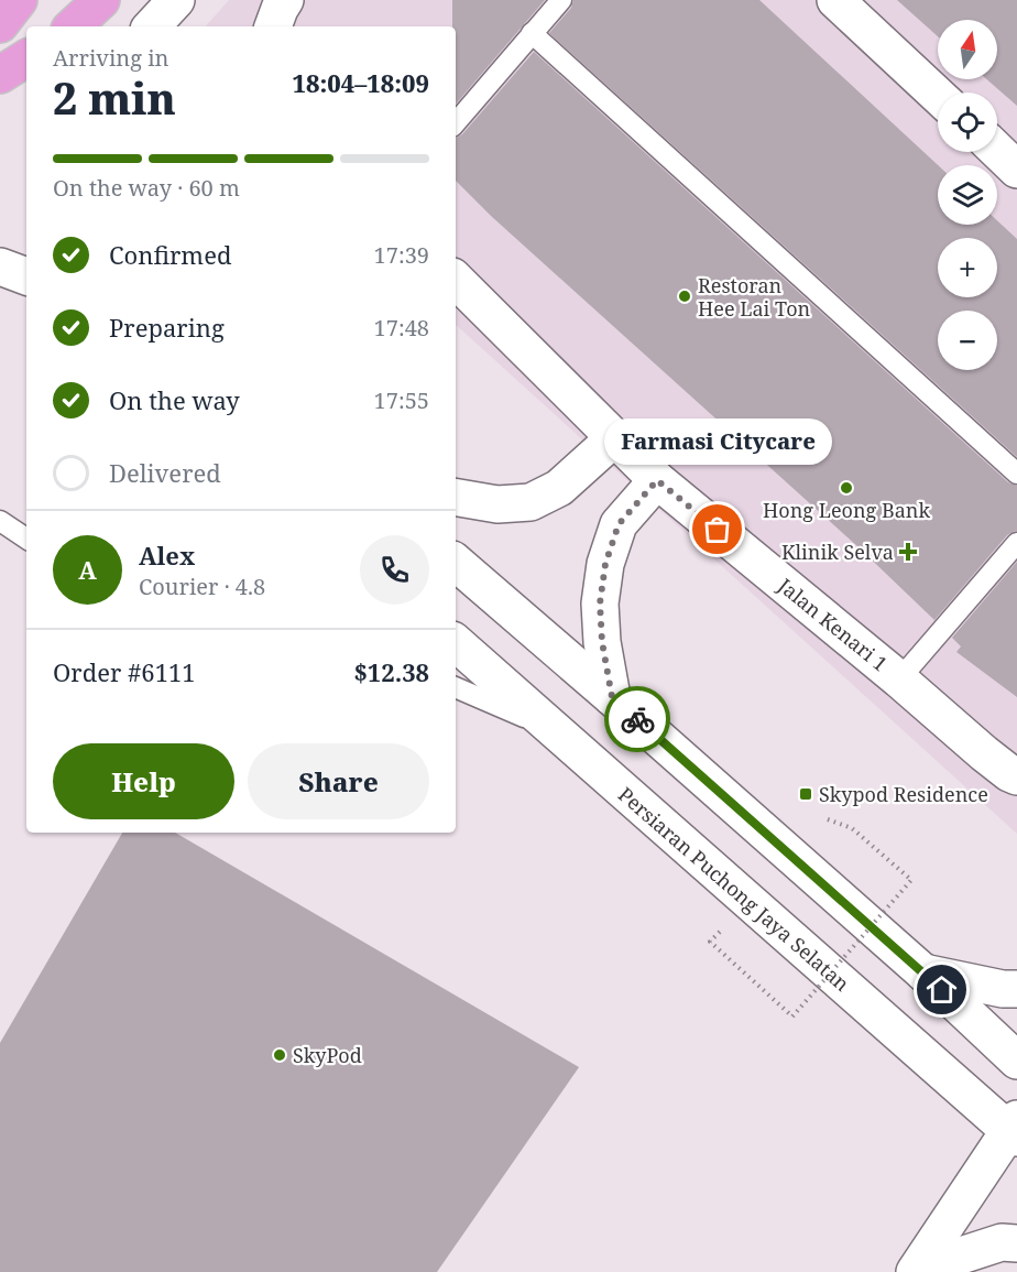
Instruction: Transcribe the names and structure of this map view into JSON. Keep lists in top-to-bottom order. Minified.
{"streets":{"main road":["Jalan Kenari 1","Persiaran Puchong Jaya Selatan"]},"places":{"other":["Restoran Hee Lai Ton","Hong Leong Bank","Farmasi Citycare","SkyPod"],"health":["Klinik Selva"],"transit":["Skypod Residence"]},"north":"top","page":{"map_buttons":["+","−"],"heading":["2 min","Arriving in","18:04–18:09"],"panel":["Alex","Courier · 4.8","Order #6111","$12.38"],"bar":"On the way · 60 m","list":[["Confirmed","17:39"],["Preparing","17:48"],["On the way","17:55"],"Delivered"],"bubble":"Farmasi Citycare","round":"A","buttons":["Help","Share"]}}
